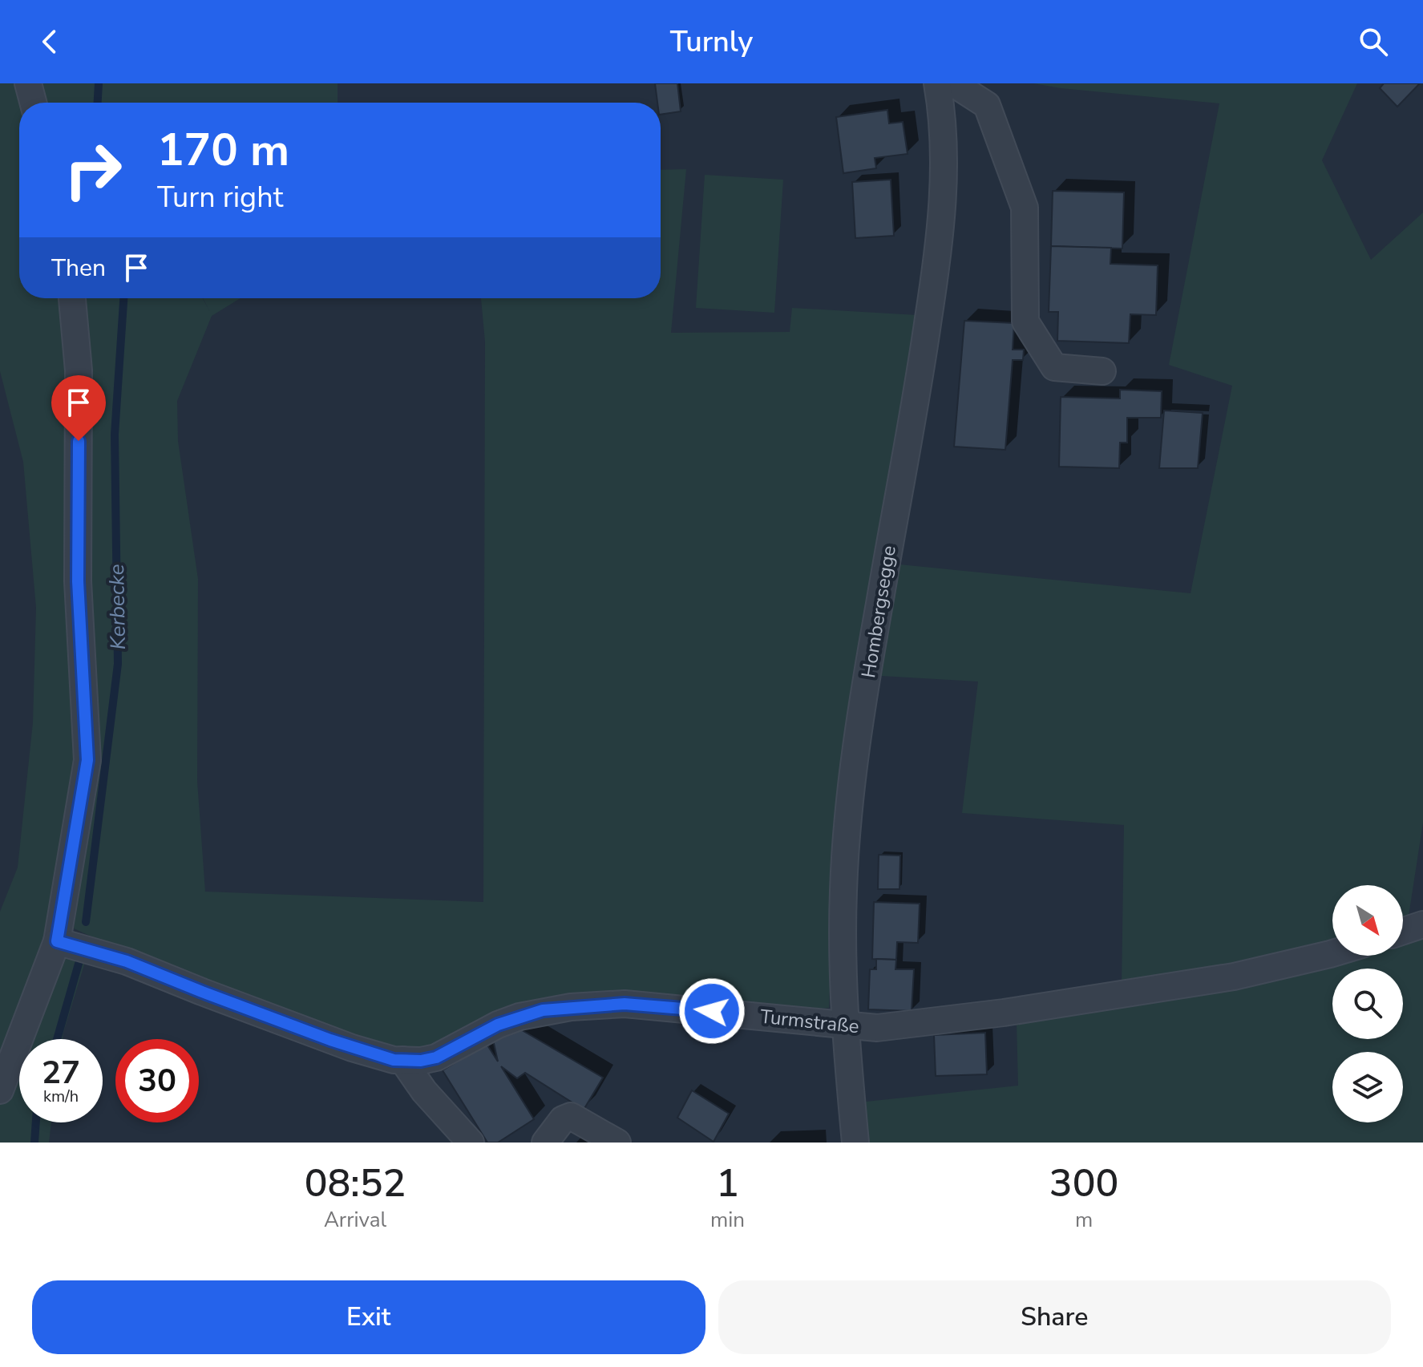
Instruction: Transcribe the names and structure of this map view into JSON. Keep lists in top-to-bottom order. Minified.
{"streets":{"street":["Hombergsegge","Turmstraße"]},"crossings":[["Hombergsegge","Turmstraße"]],"water":["Kerbecke"],"north":"bottom right","page":{"header":"Turnly","turn":["170 m","Turn right"],"then":"Then","speed":"27 km/h","limit":"30","eta":["08:52","Arrival","1","min","300","m"],"buttons":["Exit","Share"]}}
